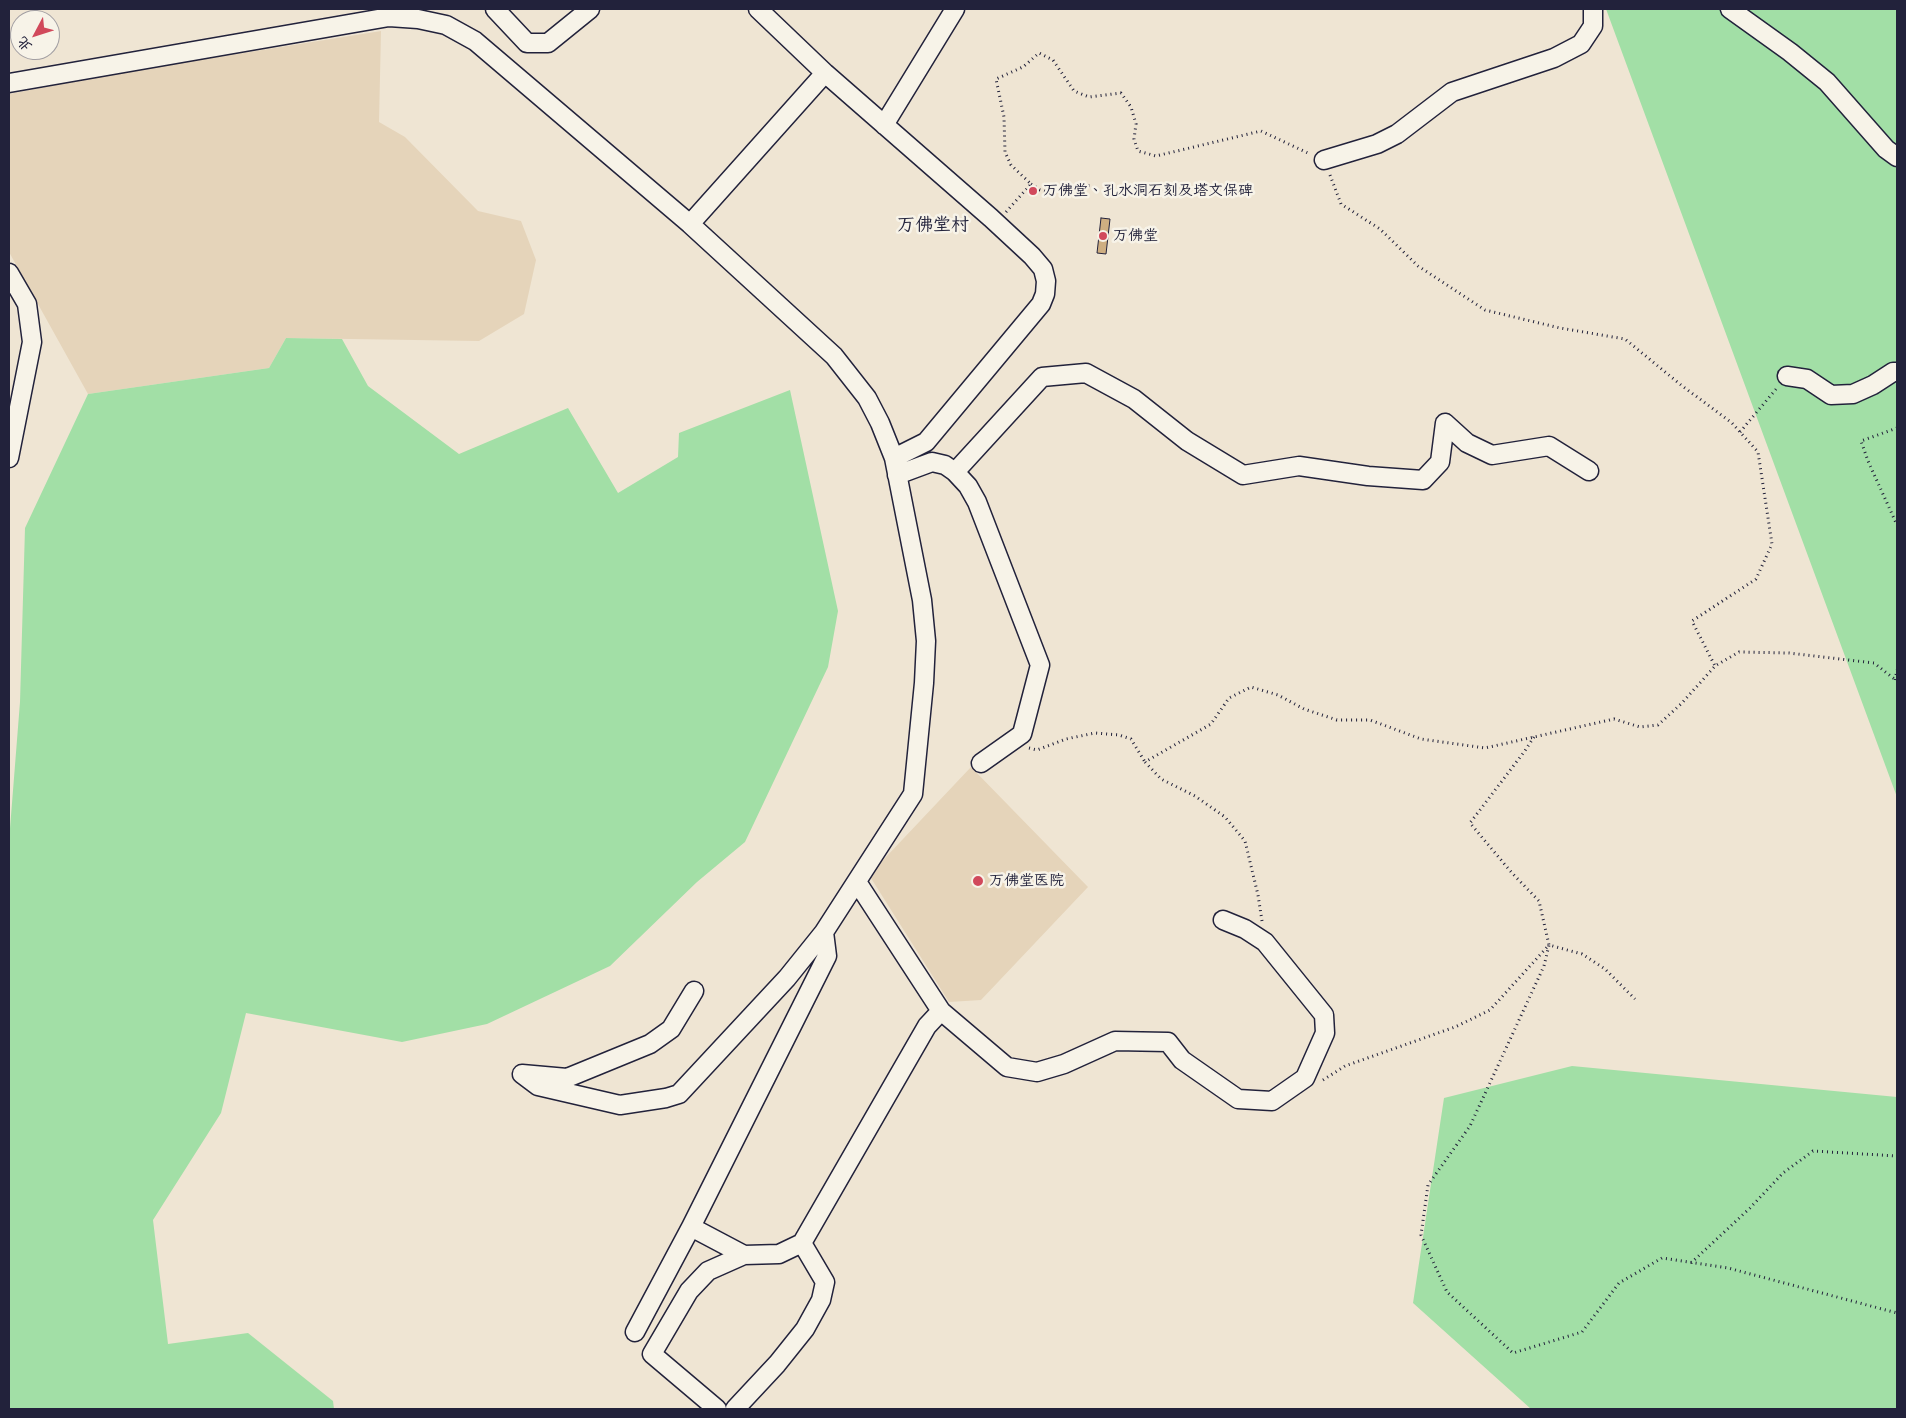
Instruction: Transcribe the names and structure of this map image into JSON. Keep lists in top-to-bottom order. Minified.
{"districts":["万佛堂村"],"places":["万佛堂、孔水洞石刻及塔文保碑","万佛堂","万佛堂医院"],"north":"bottom left"}
